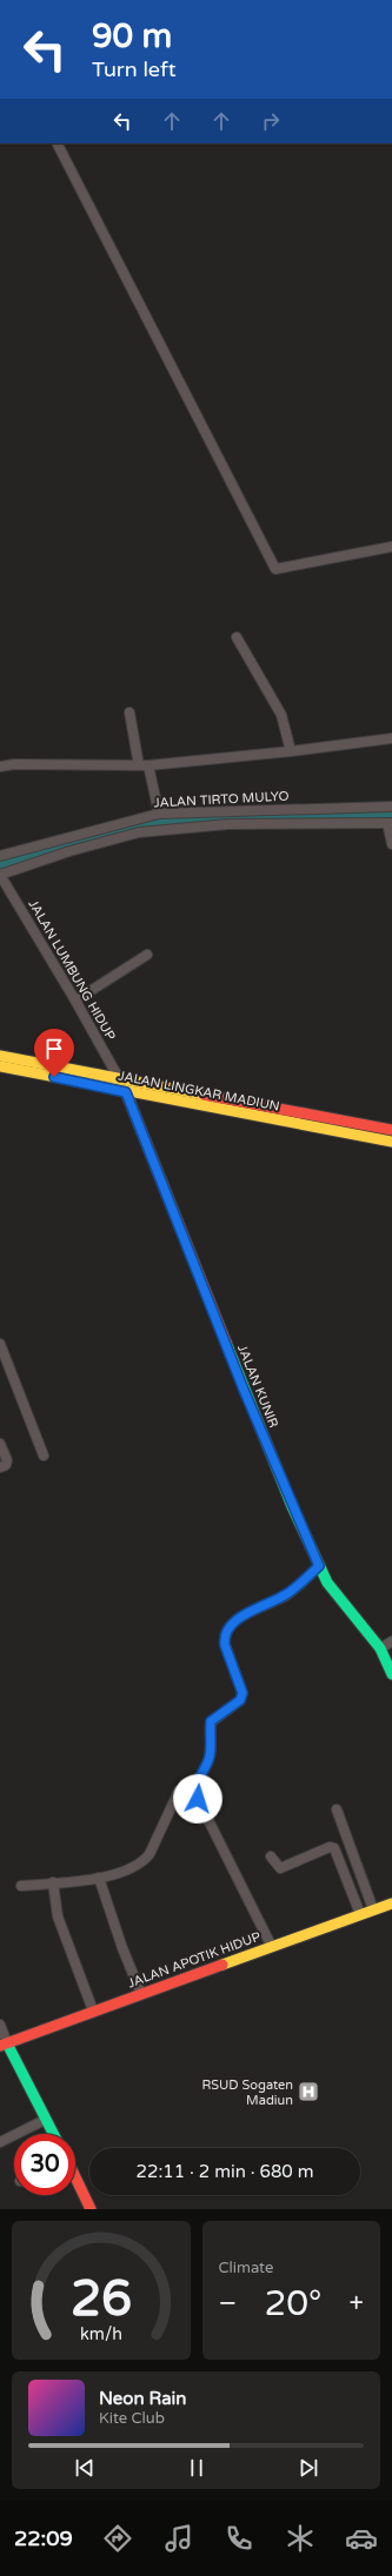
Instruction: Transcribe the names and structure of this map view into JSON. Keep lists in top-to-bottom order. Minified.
{"streets":{"street":["JALAN TIRTO MULYO","JALAN LUMBUNG HIDUP","JALAN LINGKAR MADIUN","JALAN KUNIR","JALAN APOTIK HIDUP"]},"crossings":[["JALAN LUMBUNG HIDUP","JALAN LINGKAR MADIUN"],["JALAN LINGKAR MADIUN","JALAN KUNIR"]],"places":{"hospital":["RSUD Sogaten Madiun"]},"page":{"turn":["90 m","Turn left"],"limit":"30","trip":"22:11 · 2 min · 680 m","tile":"Climate","heat":["−","20°","+"],"song":["Neon Rain","Kite Club"],"tabs":"22:09","gauge":["26","km/h"]}}
